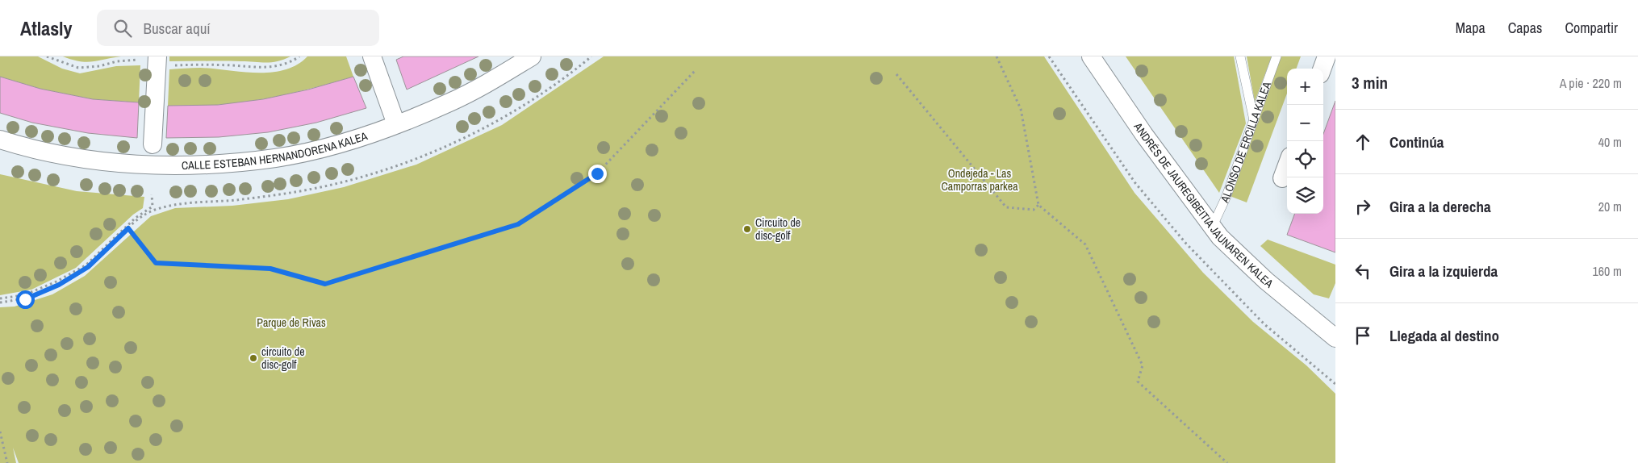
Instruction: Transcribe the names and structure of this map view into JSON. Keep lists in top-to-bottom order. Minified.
{"streets":{"street":["CALLE ESTEBAN HERNANDORENA KALEA","ANDRÉS DE JAUREGIBEITIA JAUNAREN KALEA"],"lane":["ALONSO DE ERCILLA KALEA"]},"crossings":[["ALONSO DE ERCILLA KALEA","ANDRÉS DE JAUREGIBEITIA JAUNAREN KALEA"]],"parks":["Ondejeda - Las Camporras parkea","Parque de Rivas"],"places":["Circuito de disc-golf","circuito de disc-golf"],"page":{"header":"Atlasly","search":"Buscar aquí","nav":["Mapa","Capas","Compartir"],"heading":["3 min","A pie · 220 m"],"map_buttons":["+","−"],"list":[["Continúa","40 m"],["Gira a la derecha","20 m"],["Gira a la izquierda","160 m"],"Llegada al destino"]}}
